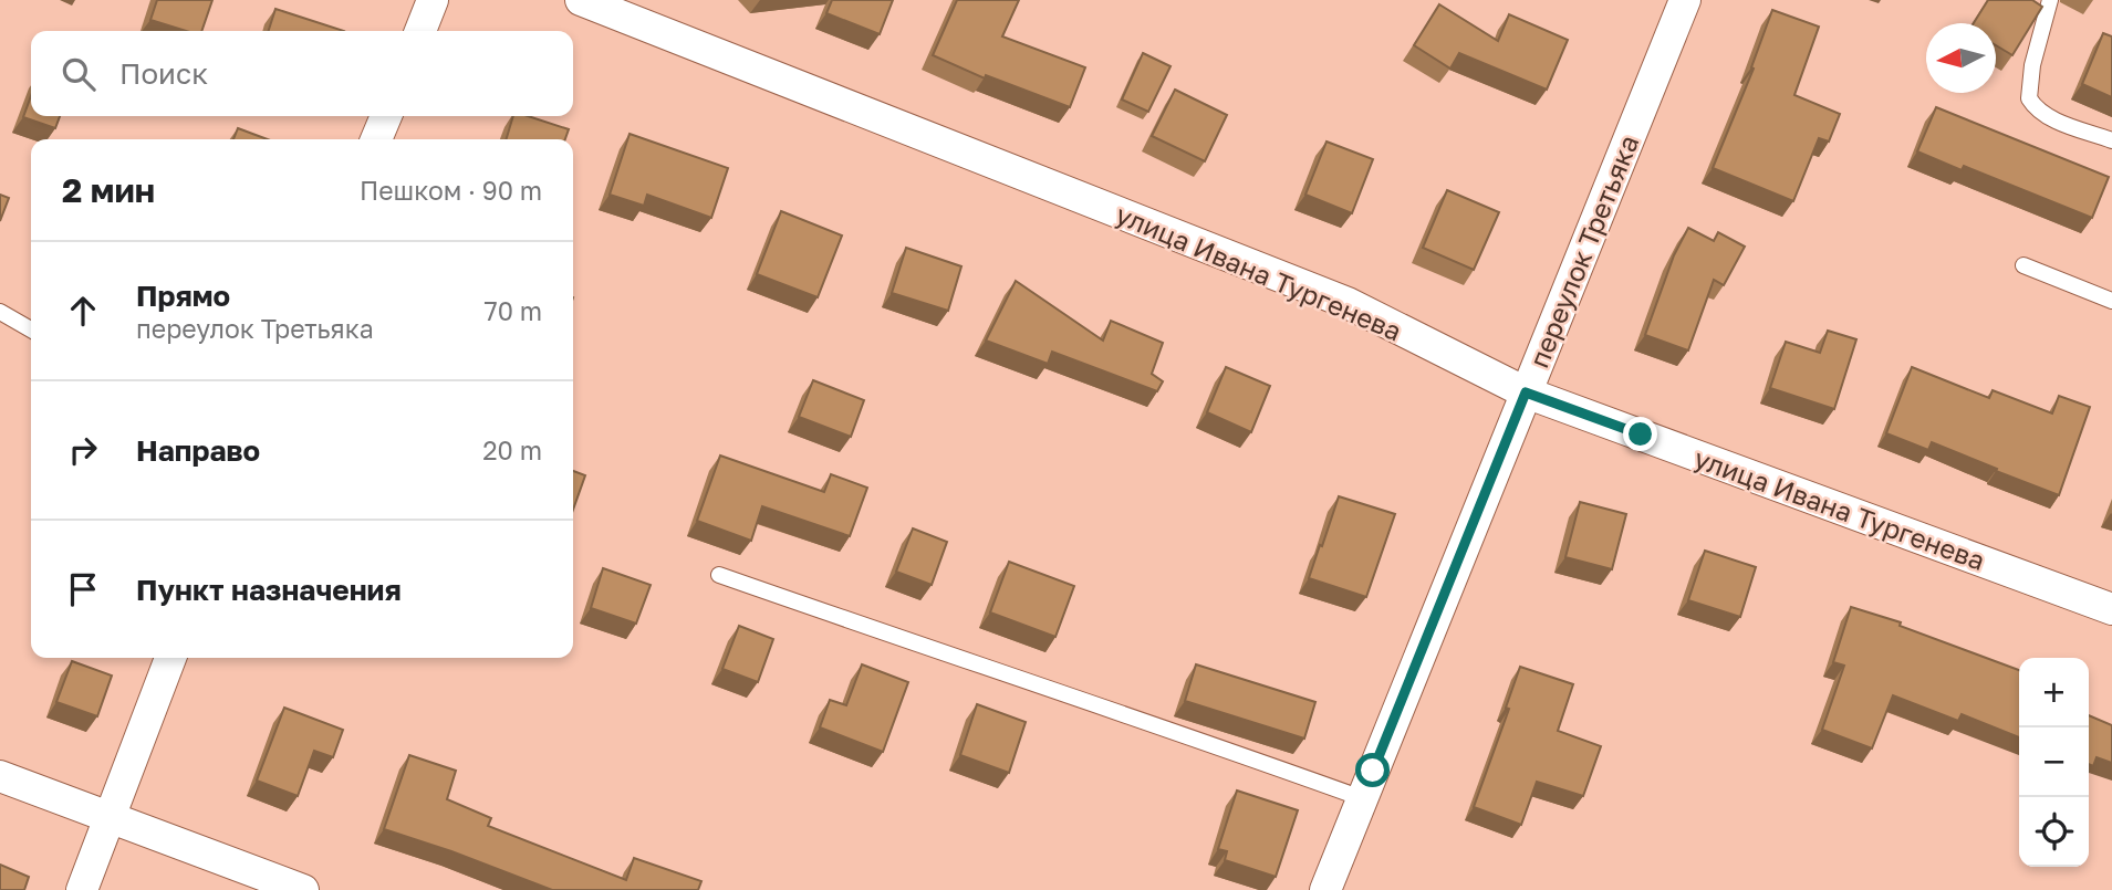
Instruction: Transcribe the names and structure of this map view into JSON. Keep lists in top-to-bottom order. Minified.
{"streets":{"street":["переулок Третьяка","улица Ивана Тургенева"]},"crossings":[["переулок Третьяка","улица Ивана Тургенева"]],"north":"left","page":{"search":"Поиск","heading":["2 мин","Пешком · 90 m"],"list":[["Прямо","переулок Третьяка","70 m"],["Направо","20 m"],"Пункт назначения"],"map_buttons":["+","−"]}}
